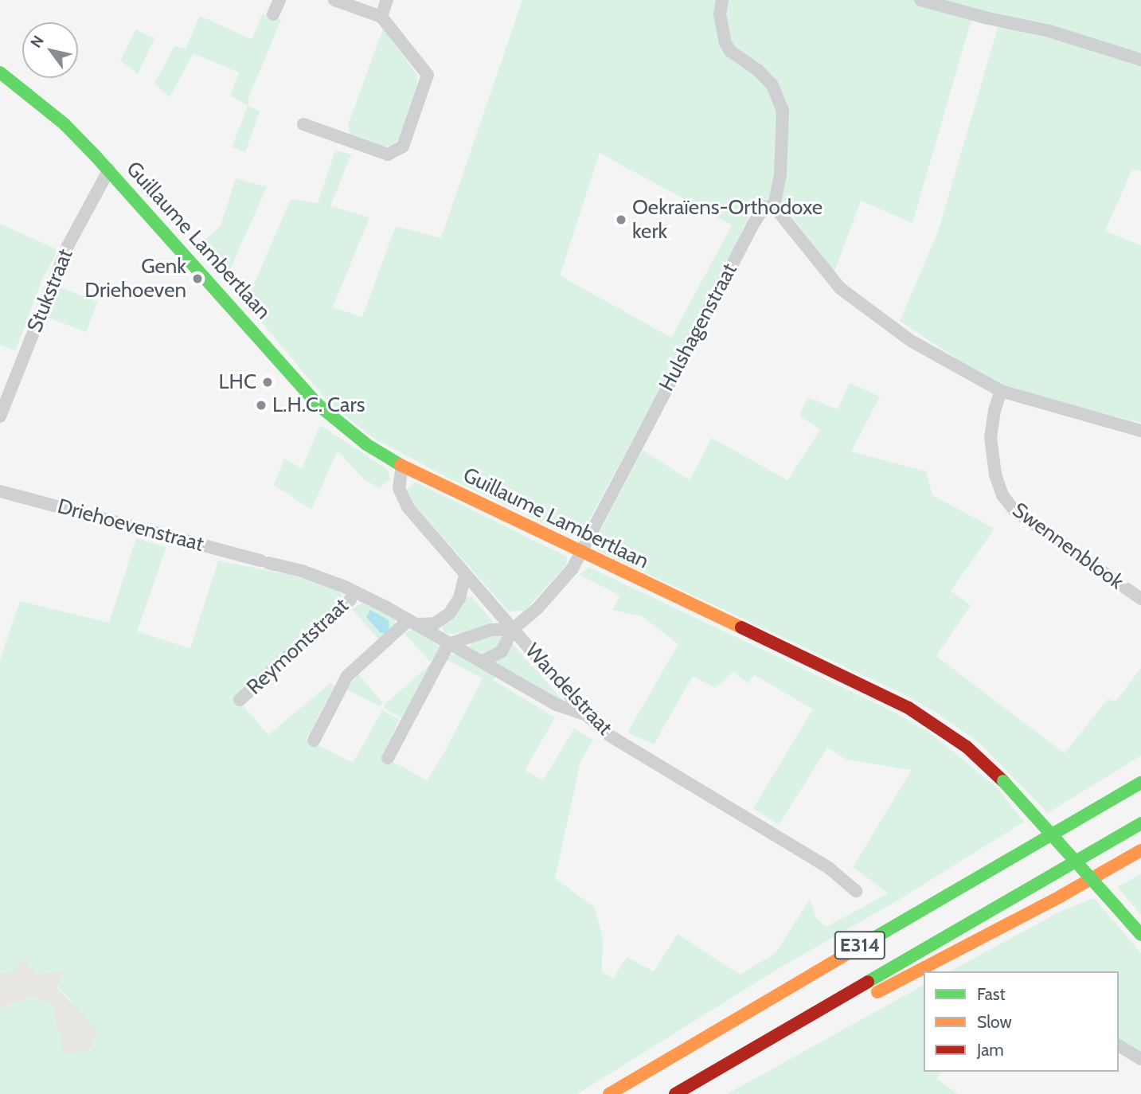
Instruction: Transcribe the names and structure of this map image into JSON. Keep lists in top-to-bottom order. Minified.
{"streets":{"main road":["Guillaume Lambertlaan","E314"],"street":["Stukstraat","Hulshagenstraat","Driehoevenstraat","Swennenblook","Reymontstraat","Wandelstraat"]},"crossings":[["Guillaume Lambertlaan","Stukstraat"],["Guillaume Lambertlaan","Hulshagenstraat"],["Guillaume Lambertlaan","Wandelstraat"],["Driehoevenstraat","Reymontstraat"],["Driehoevenstraat","Wandelstraat"]],"places":["Oekraïens-Orthodoxe kerk","Genk Driehoeven","LHC","L.H.C. Cars"],"legend":["Fast","Slow","Jam"],"north":"top left"}
